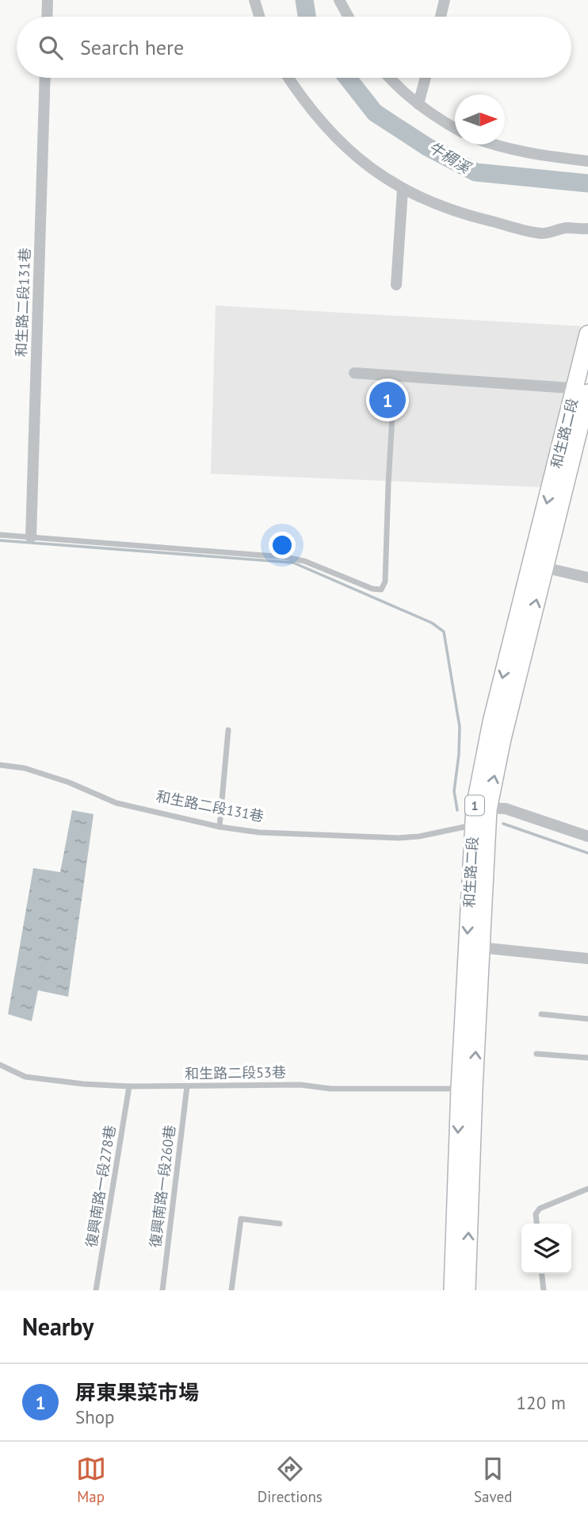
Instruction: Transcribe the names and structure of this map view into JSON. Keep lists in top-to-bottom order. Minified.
{"streets":{"main road":["和生路二段","1"],"street":["和生路二段131巷"],"lane":["和生路二段53巷","復興南路一段278巷","復興南路一段260巷"]},"crossings":[["和生路二段131巷","和生路二段"],["和生路二段","和生路二段53巷"],["和生路二段53巷","復興南路一段278巷"],["和生路二段53巷","復興南路一段260巷"]],"water":["牛稠溪"],"north":"right","page":{"search":"Search here","pins":"1","heading":"Nearby","list":[{"mark":"1","name":"屏東果菜市場","note":"Shop","value":"120 m"}],"nav":["Map","Directions","Saved"]}}
